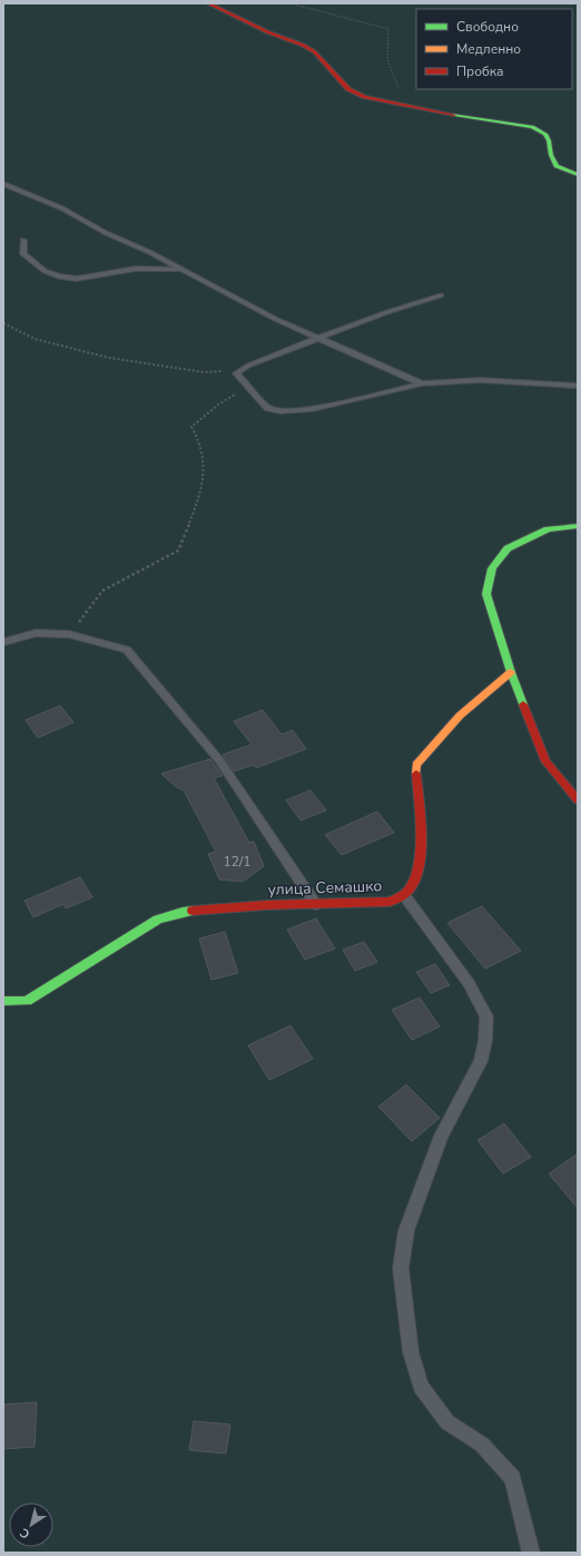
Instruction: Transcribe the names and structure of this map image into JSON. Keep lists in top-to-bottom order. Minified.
{"streets":{"main road":["улица Семашко"]},"house_numbers":["12/1"],"legend":["Свободно","Медленно","Пробка"],"north":"bottom left"}
